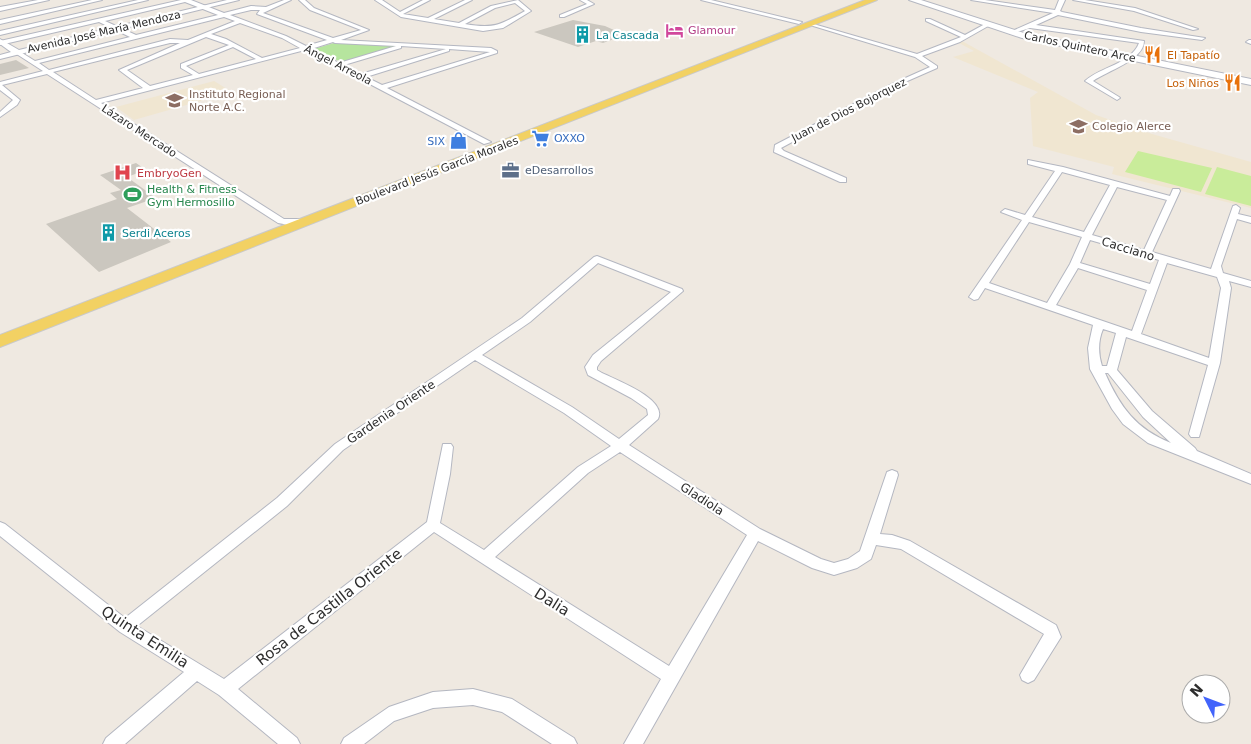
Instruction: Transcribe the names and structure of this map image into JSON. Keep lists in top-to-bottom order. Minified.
{"streets":{"main road":["Carlos Quintero Arce","Boulevard Jesús García Morales"],"street":["Avenida José María Mendoza","Ángel Arreola","Juan de Dios Bojorquez","Lázaro Mercado","Cacciano","Gardenia Oriente","Gladiola","Dalia","Rosa de Castilla Oriente","Quinta Emilia"]},"crossings":[["Avenida José María Mendoza","Ángel Arreola"],["Avenida José María Mendoza","Lázaro Mercado"],["Ángel Arreola","Boulevard Jesús García Morales"],["Lázaro Mercado","Boulevard Jesús García Morales"],["Gardenia Oriente","Gladiola"],["Gardenia Oriente","Quinta Emilia"],["Dalia","Rosa de Castilla Oriente"],["Rosa de Castilla Oriente","Quinta Emilia"]],"places":{"hotel":["Glamour"],"building":["La Cascada","Serdi Aceros"],"restaurant":["El Tapatío","Los Niños"],"school or university":["Instituto Regional Norte A.C.","Colegio Alerce"],"supermarket":["OXXO"],"shop":["SIX"],"office":["eDesarrollos"],"hospital":["EmbryoGen"],"sports":["Health & Fitness Gym Hermosillo"]},"north":"top left"}
